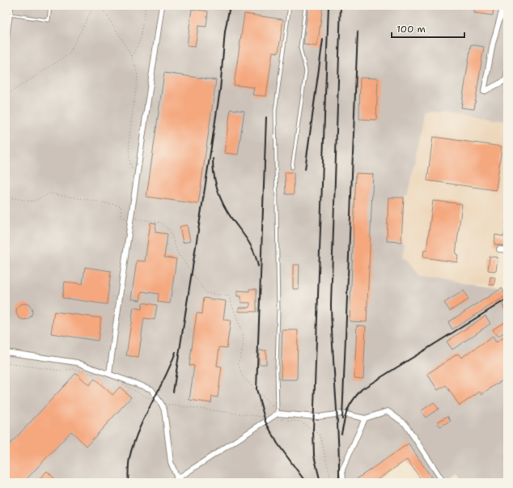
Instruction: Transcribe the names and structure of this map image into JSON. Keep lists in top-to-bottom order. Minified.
{"scale_bar":"100 m"}
